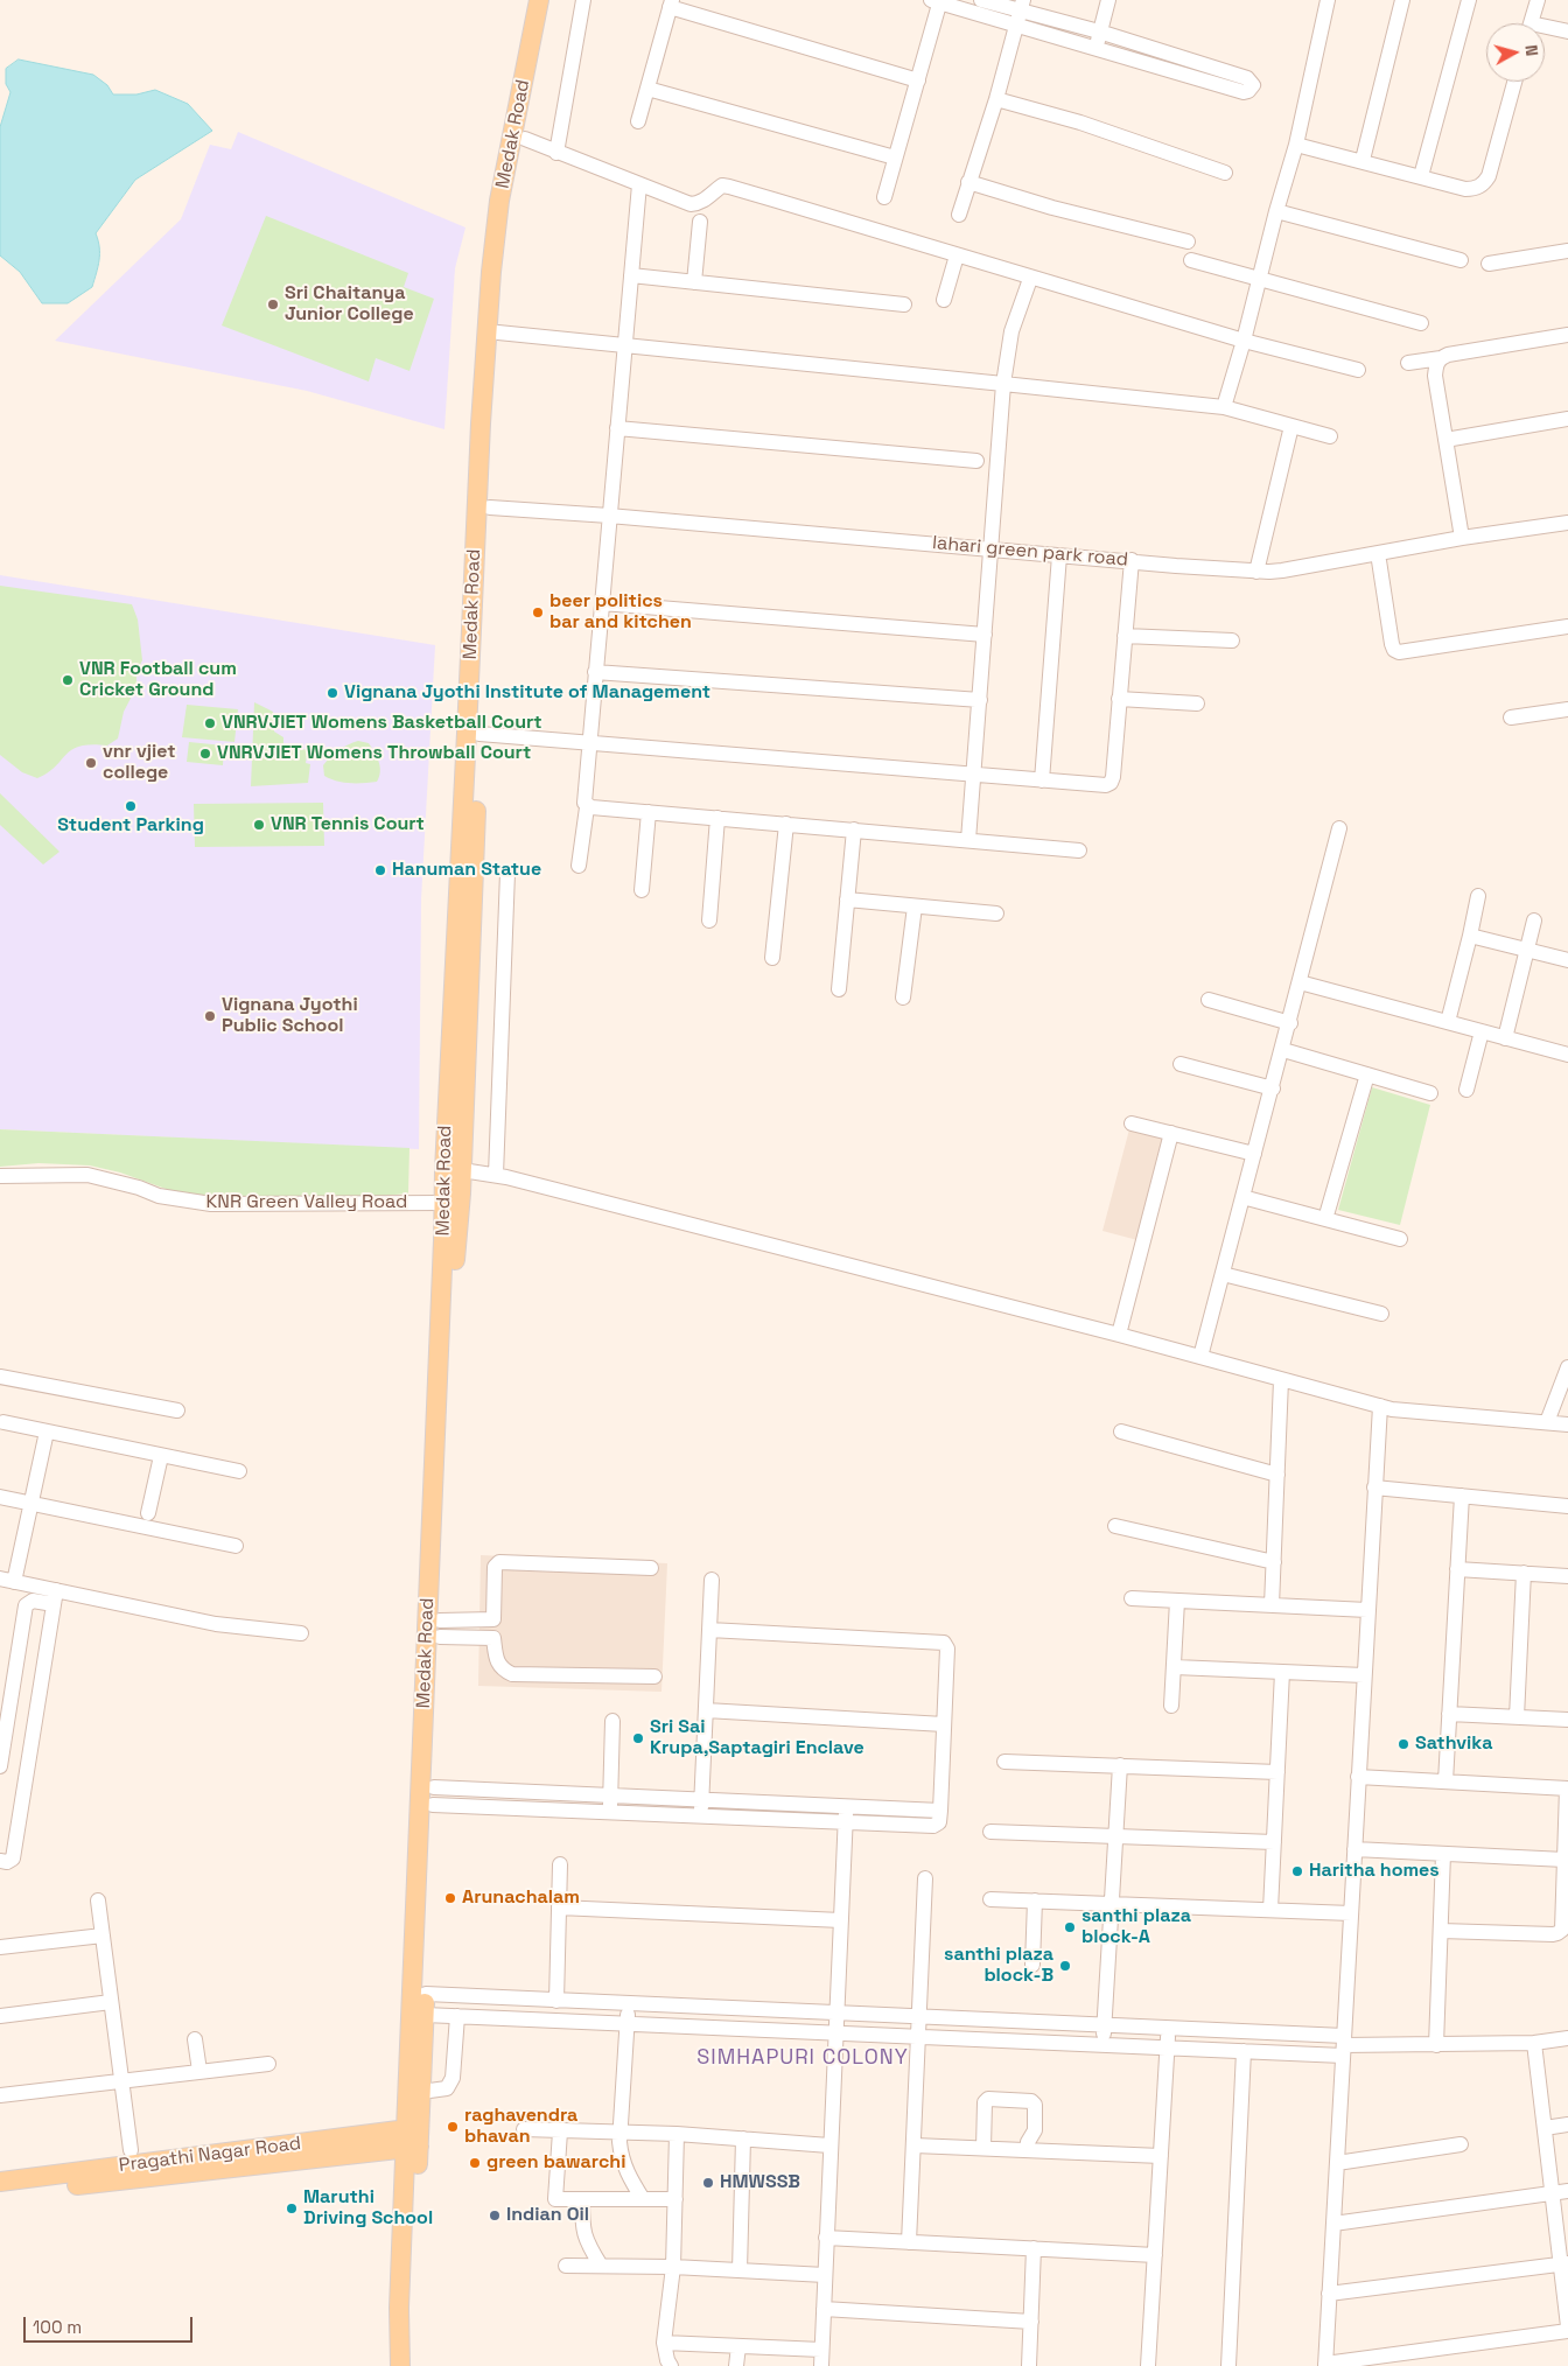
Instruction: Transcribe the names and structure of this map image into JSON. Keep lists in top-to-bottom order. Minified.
{"streets":{"main road":["Medak Road","Pragathi Nagar Road"],"street":["lahari green park road","KNR Green Valley Road"]},"crossings":[["Medak Road","lahari green park road"],["Medak Road","KNR Green Valley Road"],["Medak Road","Pragathi Nagar Road"]],"districts":["SIMHAPURI COLONY"],"places":["Sri Chaitanya Junior College","beer politics bar and kitchen","VNR Football cum Cricket Ground","Vignana Jyothi Institute of Management","VNRVJIET Womens Basketball Court","VNRVJIET Womens Throwball Court","vnr vjiet college","Student Parking","VNR Tennis Court","Hanuman Statue","Vignana Jyothi Public School","Sri Sai Krupa,Saptagiri Enclave","Sathvika","Haritha homes","Arunachalam","santhi plaza block-A","santhi plaza block-B","raghavendra bhavan","green bawarchi","HMWSSB","Maruthi Driving School","Indian Oil"],"scale_bar":"100 m","north":"right"}
